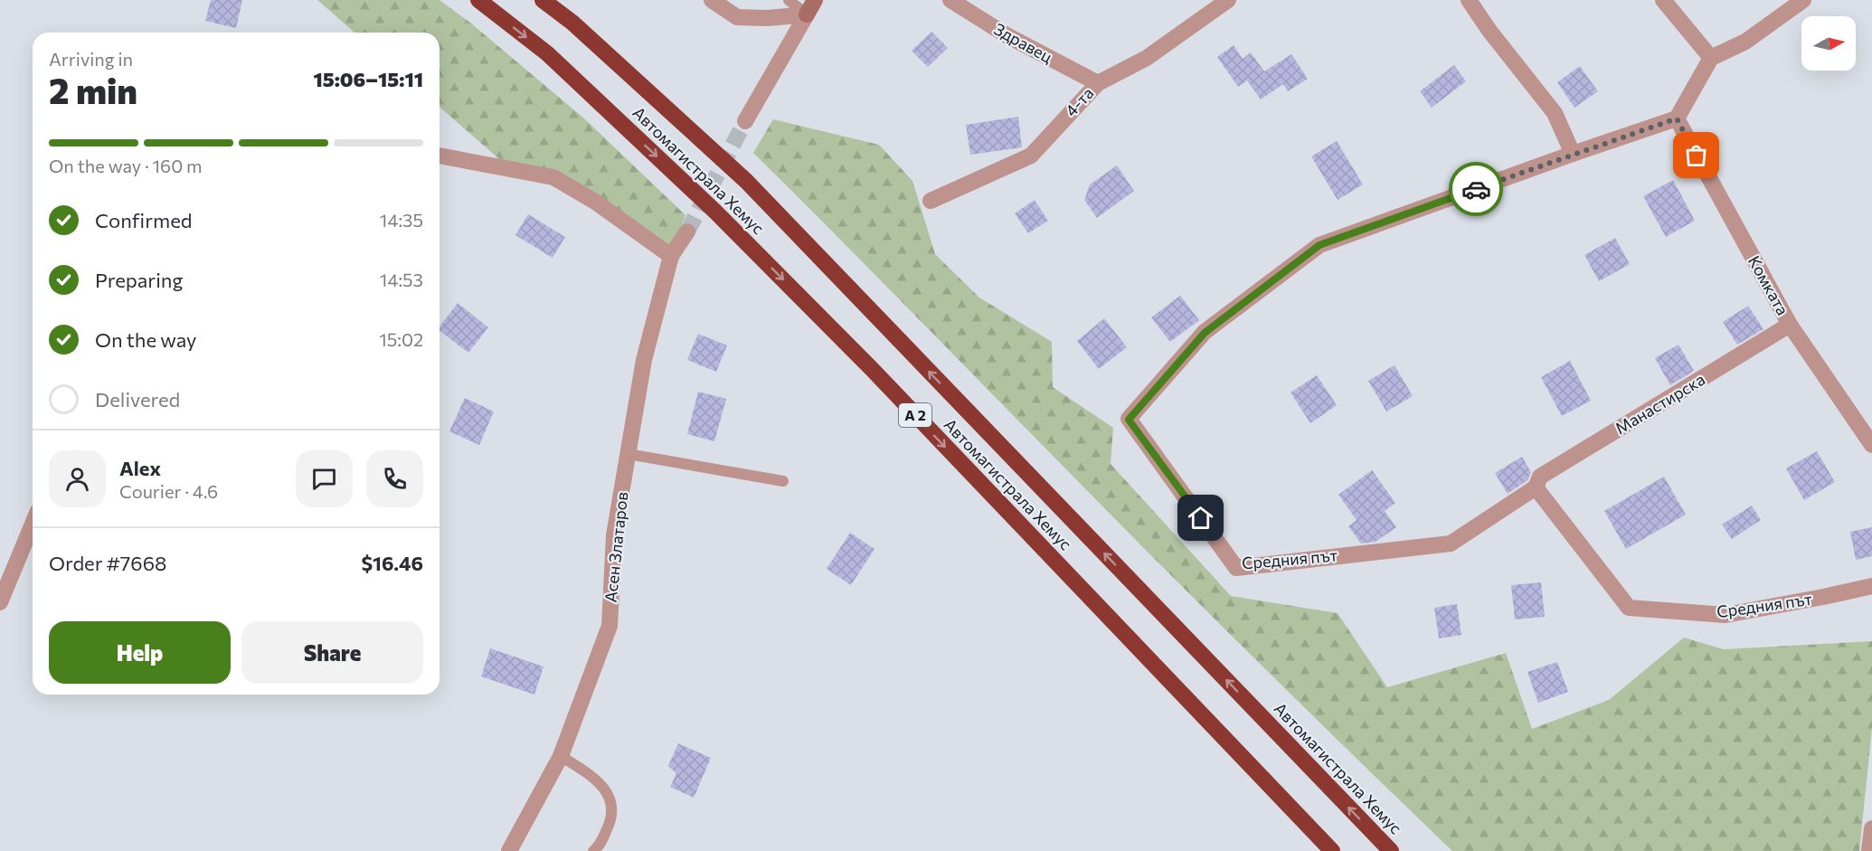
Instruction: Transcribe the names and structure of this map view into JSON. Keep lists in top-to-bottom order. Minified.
{"streets":{"highway":["Автомагистрала Хемус","A 2"],"street":["Здравец","4-та","Комката","Манастирска","Асен Златаров","Средния път"]},"crossings":[["Здравец","4-та"],["Комката","Манастирска"],["Комката","Средния път"],["Манастирска","Средния път"]],"north":"right","page":{"heading":["2 min","Arriving in","15:06–15:11"],"panel":["Alex","Courier · 4.6","Order #7668","$16.46"],"bar":"On the way · 160 m","list":[["Confirmed","14:35"],["Preparing","14:53"],["On the way","15:02"],"Delivered"],"buttons":["Help","Share"]}}
